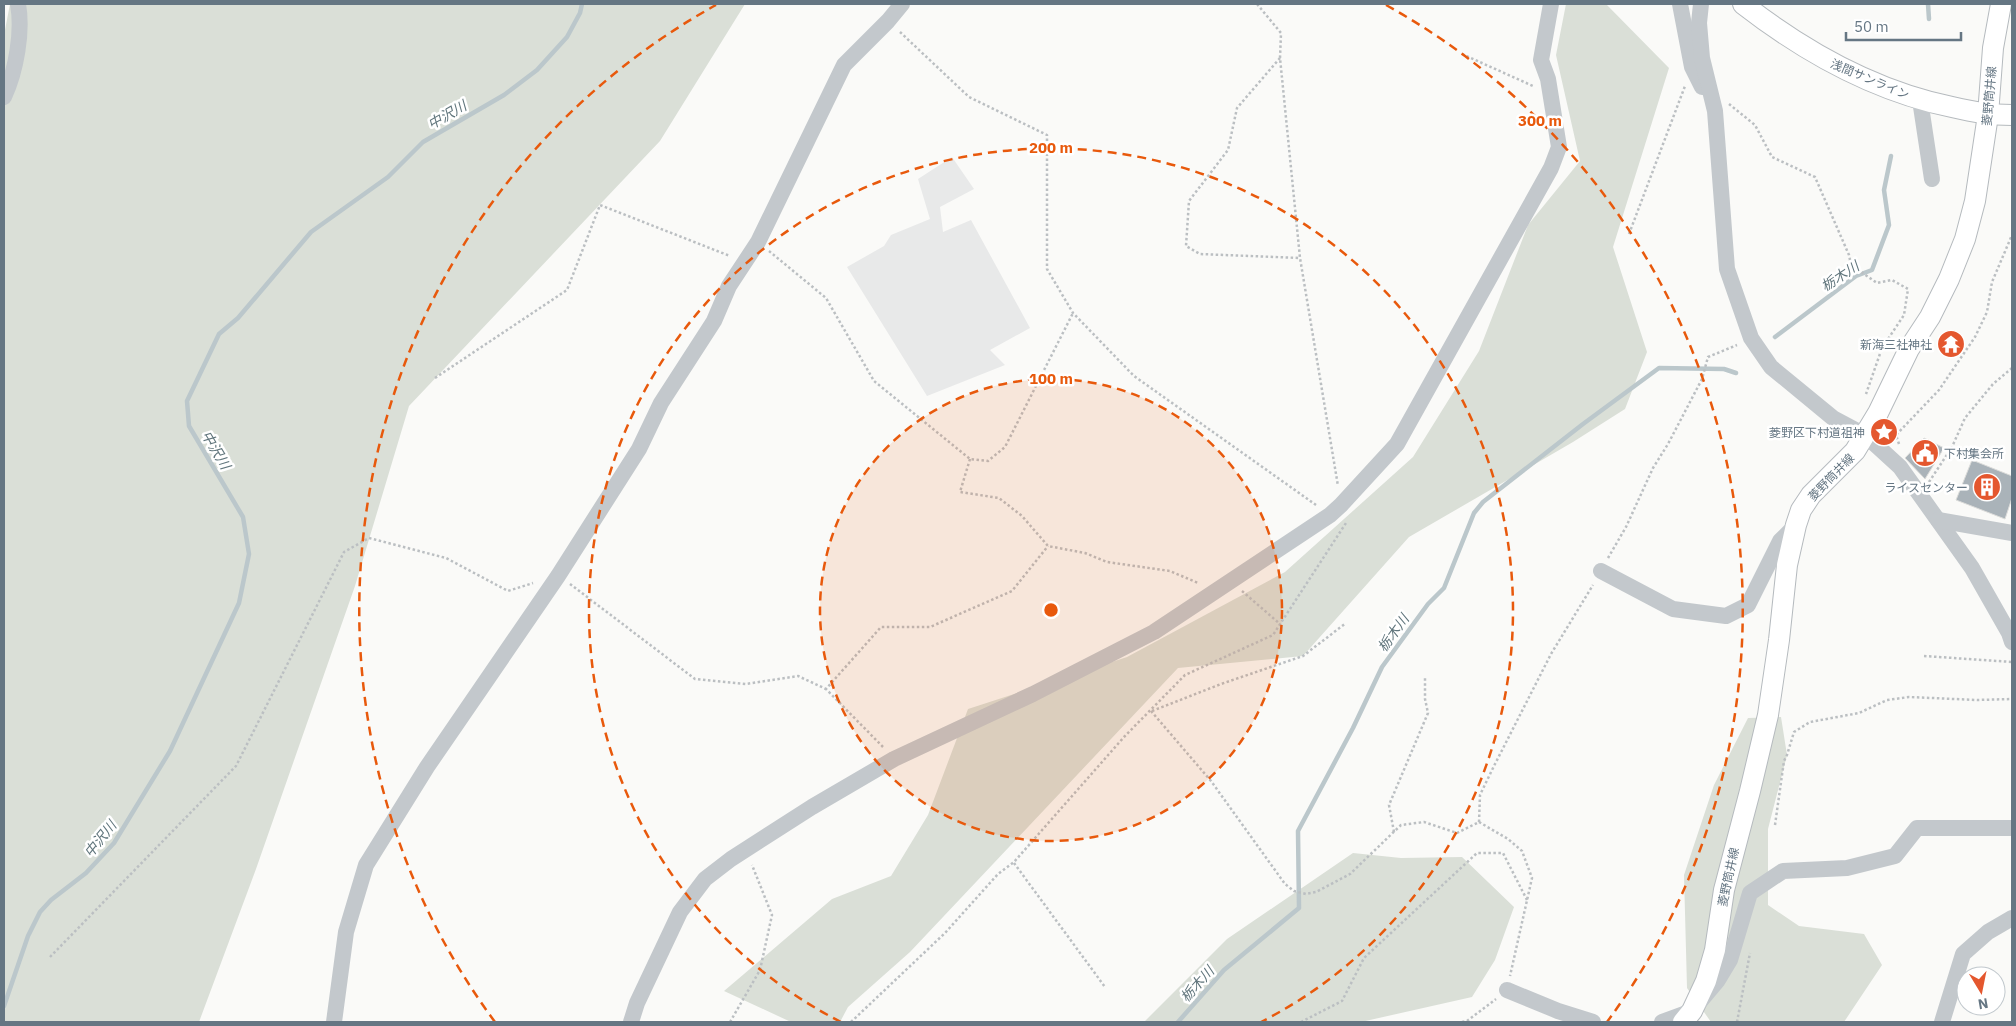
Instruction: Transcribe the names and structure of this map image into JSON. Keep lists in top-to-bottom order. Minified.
{"streets":{"main road":["浅間サンライン","菱野筒井線"]},"crossings":[["浅間サンライン","菱野筒井線"]],"water":["中沢川","栃木川"],"places":{"temple":["新海三社神社"],"place":["菱野区下村道祖神"],"public building":["下村集会所"],"building":["ライスセンター"]},"scale_bar":"50 m","north":"bottom","rings":["300 m","200 m","100 m"]}
